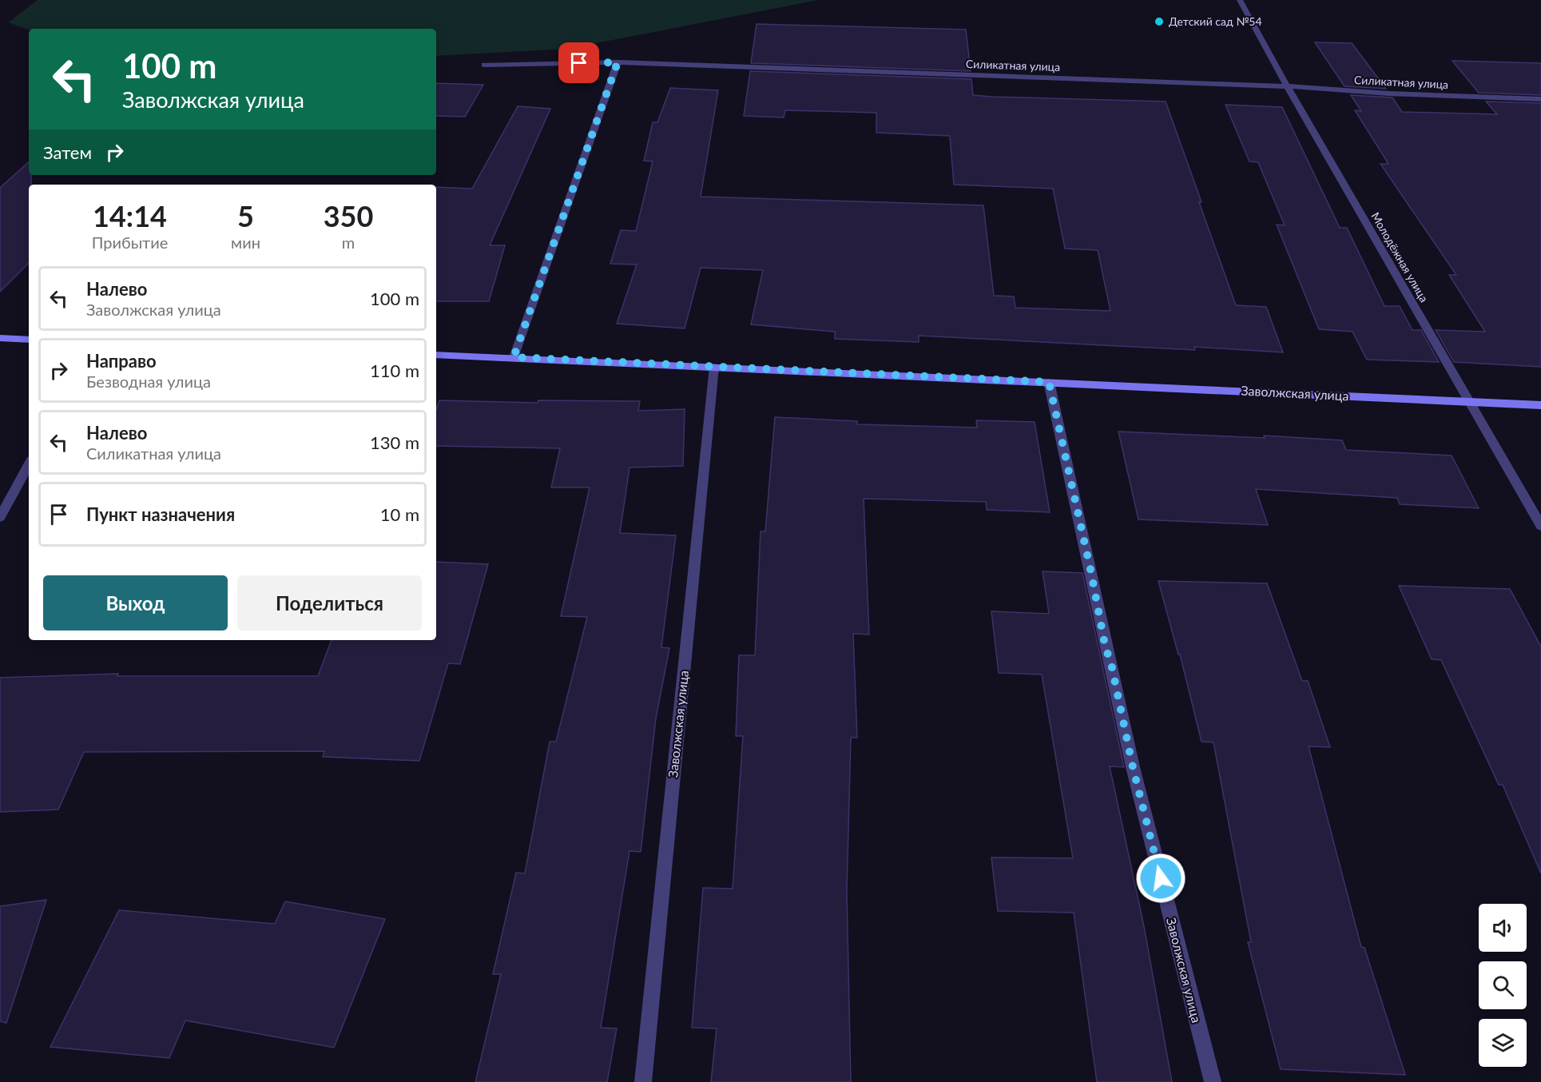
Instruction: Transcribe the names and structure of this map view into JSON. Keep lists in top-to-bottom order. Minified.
{"streets":{"main road":["Заволжская улица"],"street":["Силикатная улица","Молодёжная улица"]},"crossings":[["Силикатная улица","Молодёжная улица"],["Молодёжная улица","Заволжская улица"]],"places":["Детский сад №54"],"page":{"turn":["100 m","Заволжская улица"],"then":"Затем","eta":["14:14","Прибытие","5","мин","350","m"],"list":[{"name":"Налево","note":"Заволжская улица","value":"100 m"},{"name":"Направо","note":"Безводная улица","value":"110 m"},{"name":"Налево","note":"Силикатная улица","value":"130 m"},{"name":"Пункт назначения","value":"10 m"}],"buttons":["Выход","Поделиться"]}}
